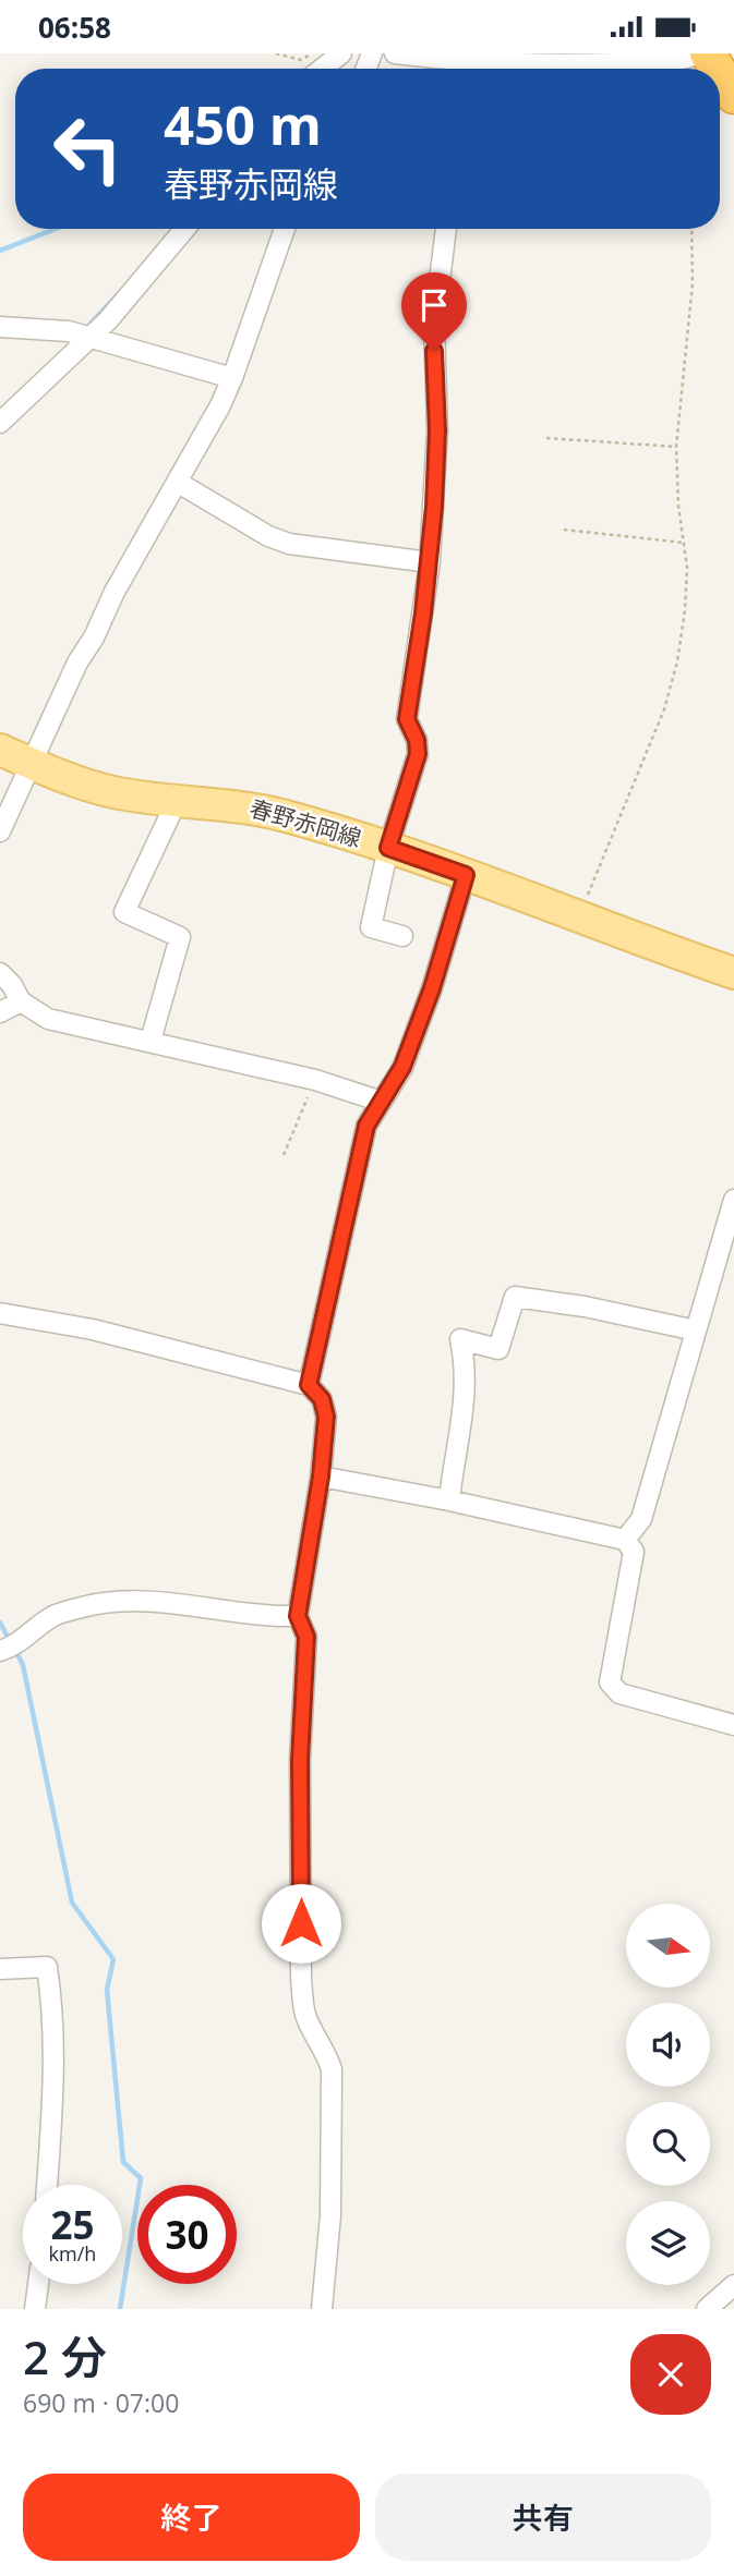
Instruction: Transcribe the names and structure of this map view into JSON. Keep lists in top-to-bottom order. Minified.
{"streets":{"main road":["春野赤岡線"]},"north":"right","page":{"status":"06:58","turn":["450 m","春野赤岡線"],"speed":"25 km/h","limit":"30","heading":["2 分","690 m · 07:00"],"buttons":["終了","共有"]}}
